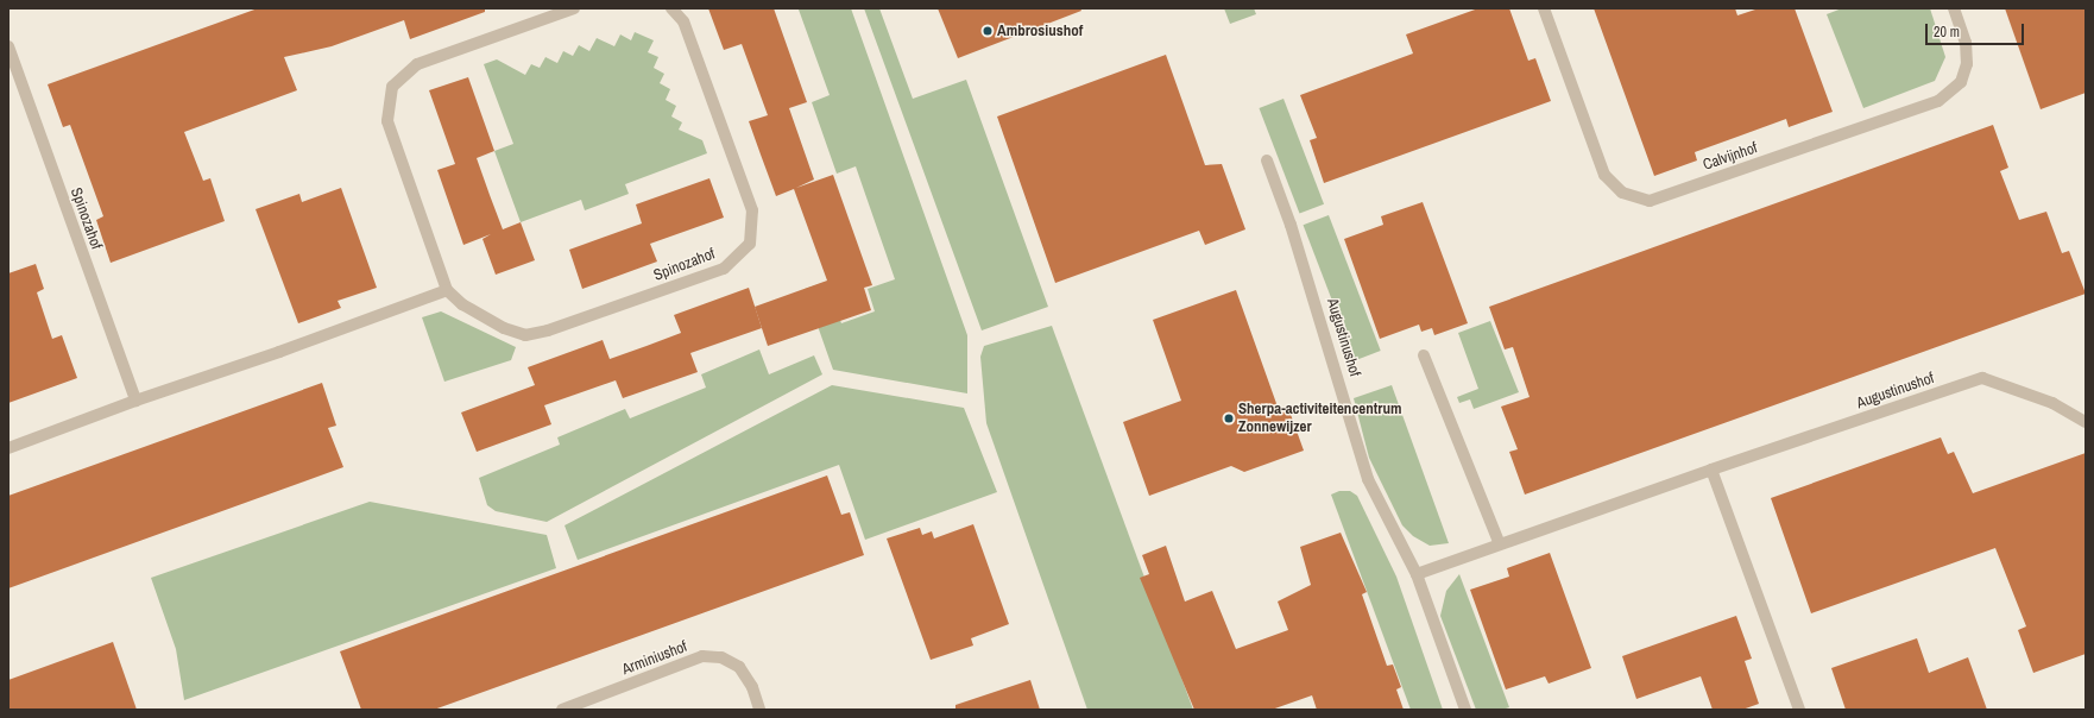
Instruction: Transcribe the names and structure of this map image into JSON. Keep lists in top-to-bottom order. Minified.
{"streets":{"street":["Calvijnhof","Spinozahof","Augustinushof","Arminiushof"]},"places":["Ambrosiushof","Sherpa-activiteitencentrum Zonnewijzer"],"scale_bar":"20 m"}
